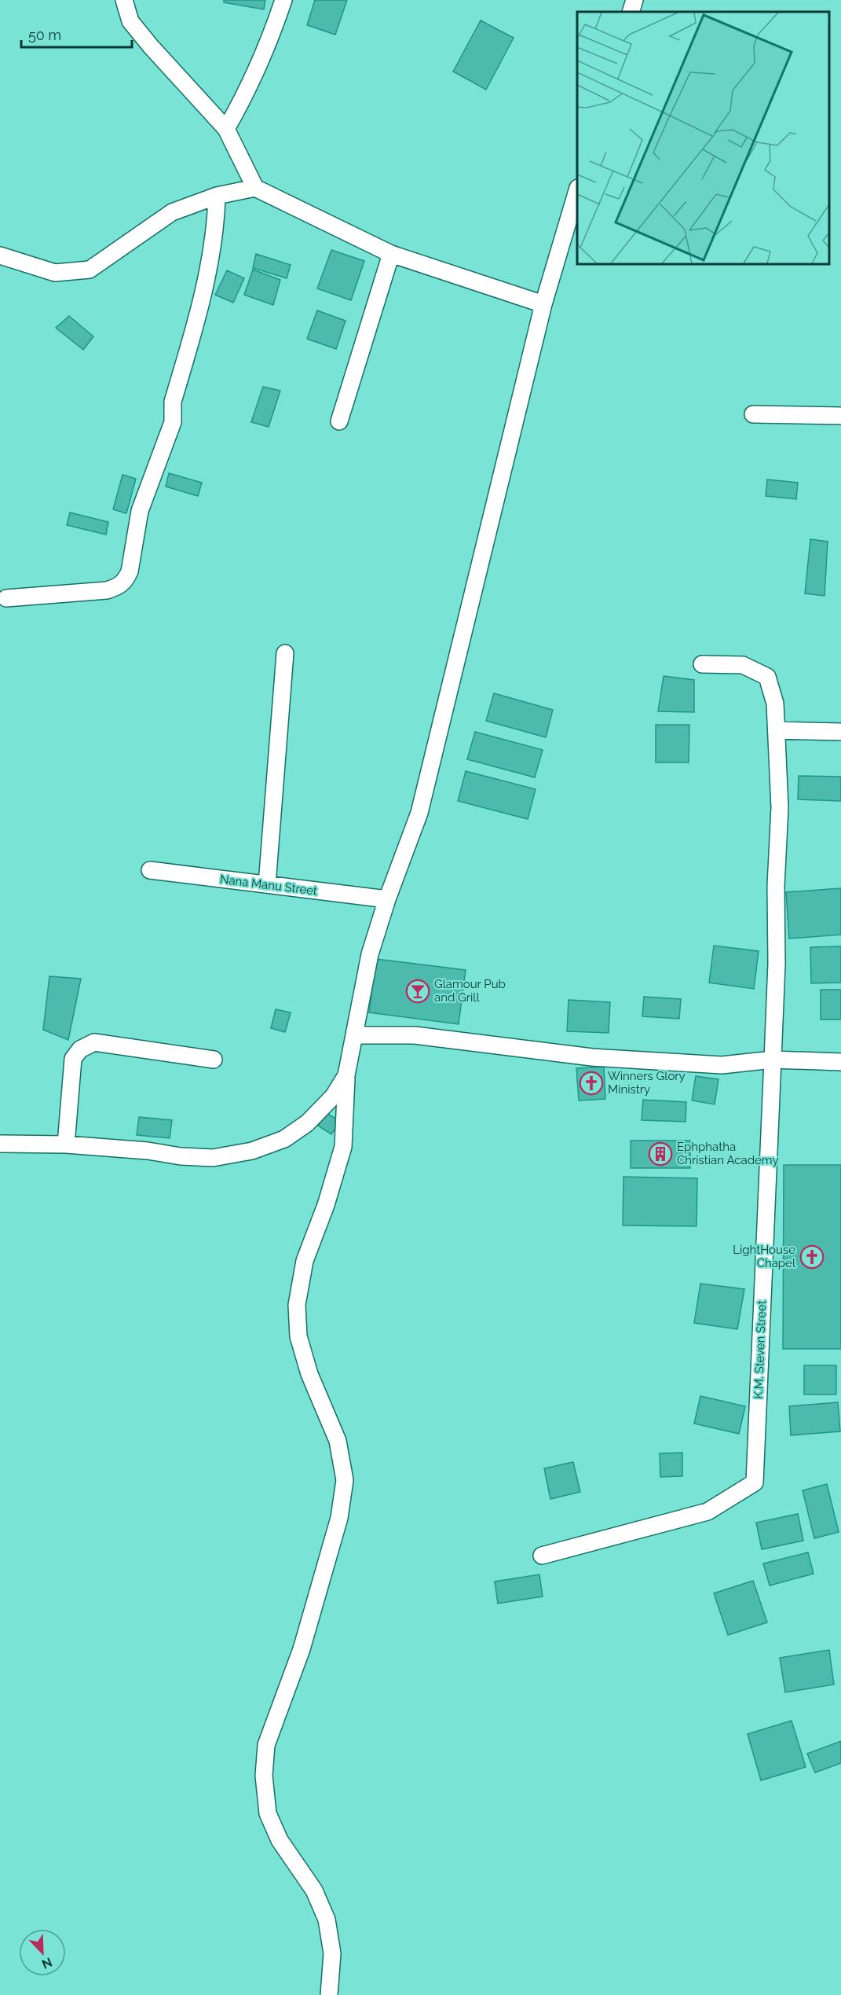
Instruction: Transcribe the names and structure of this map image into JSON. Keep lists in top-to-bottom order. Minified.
{"streets":{"street":["Nana Manu Street","K.M. Steven Street"]},"places":{"bar":["Glamour Pub and Grill"],"church":["Winners Glory Ministry","LightHouse Chapel"],"building":["Ephphatha Christian Academy"]},"scale_bar":"50 m","north":"bottom right"}
